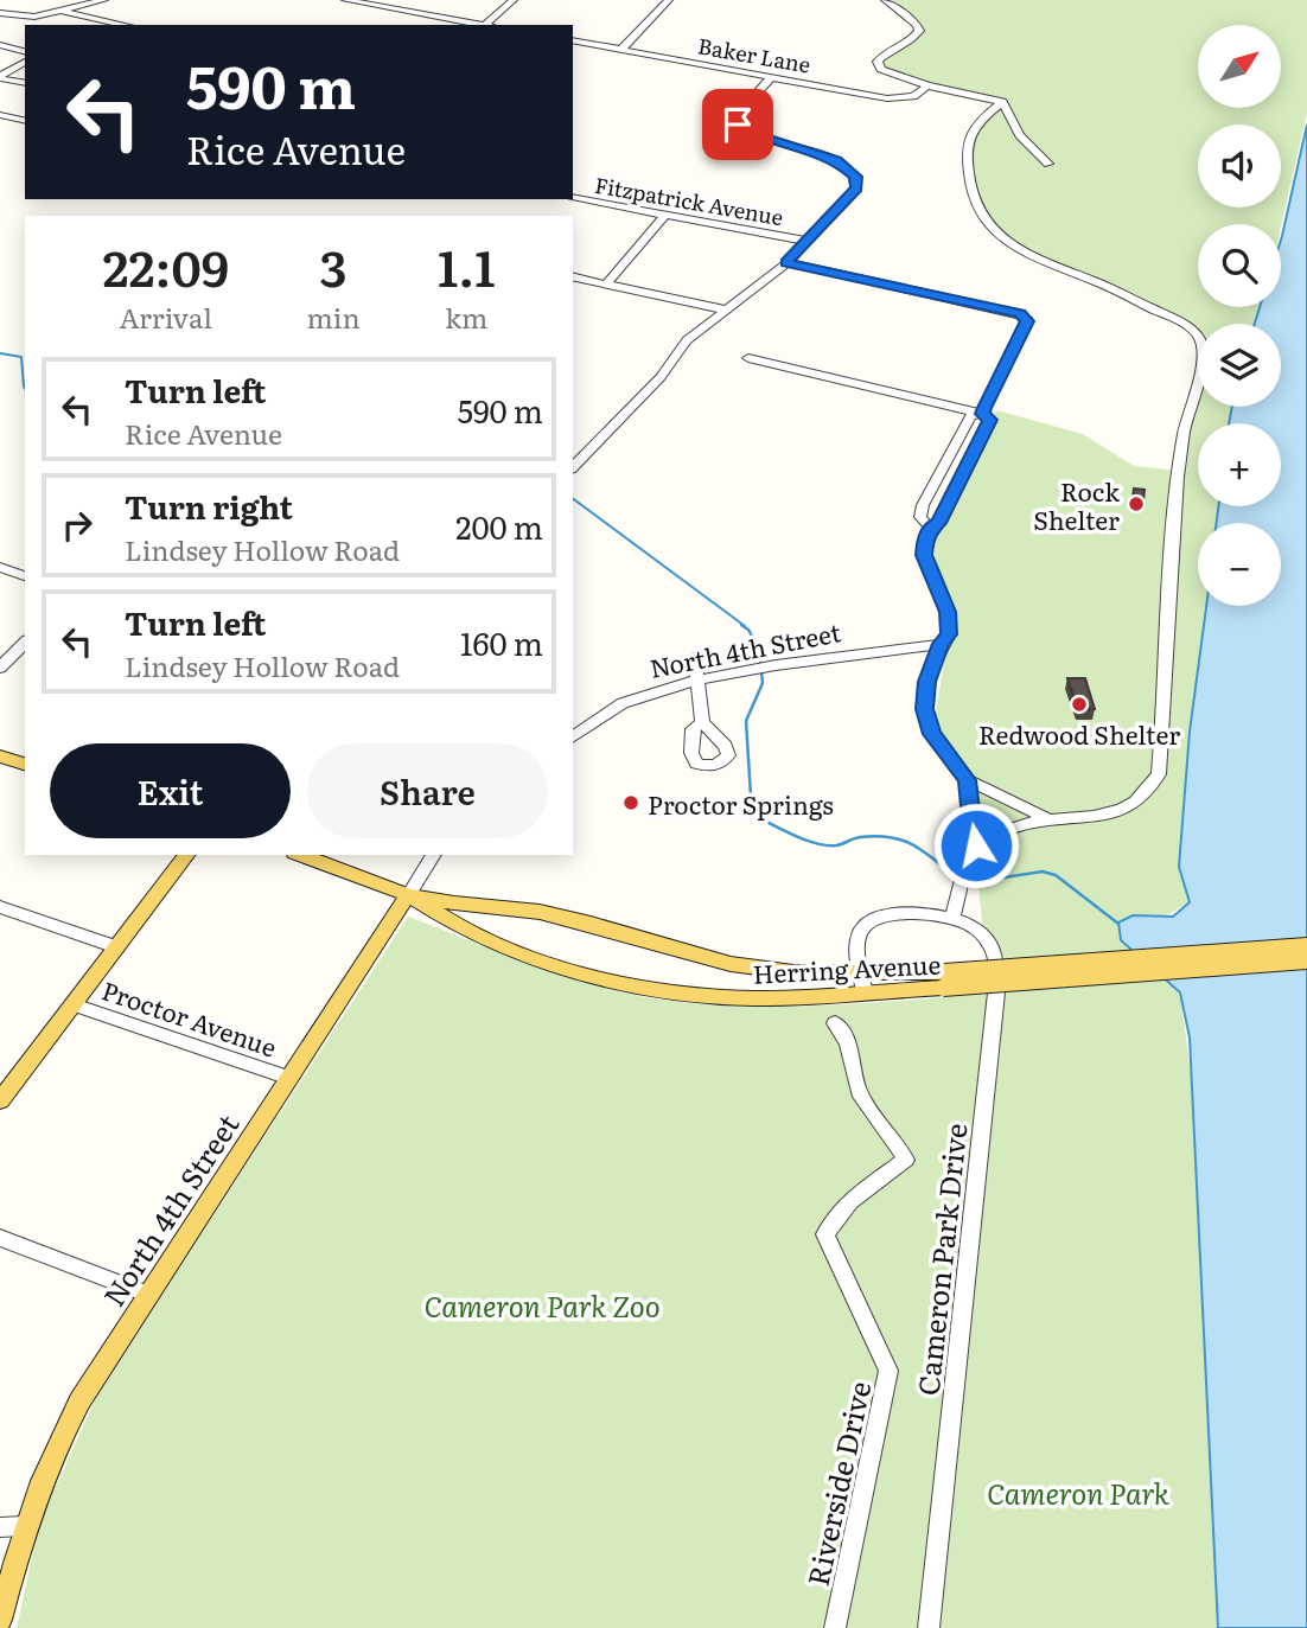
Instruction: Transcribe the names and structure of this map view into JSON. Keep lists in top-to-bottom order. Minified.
{"streets":{"main road":["North 4th Street","Herring Avenue"],"street":["Baker Lane","Fitzpatrick Avenue","Proctor Avenue","Cameron Park Drive","Riverside Drive"]},"crossings":[["North 4th Street","Herring Avenue"],["North 4th Street","Proctor Avenue"]],"parks":["Cameron Park Zoo","Cameron Park"],"places":["Rock Shelter","Redwood Shelter","Proctor Springs"],"north":"top right","page":{"map_buttons":["+","−"],"turn":["590 m","Rice Avenue"],"eta":["22:09","Arrival","3","min","1.1","km"],"list":[{"name":"Turn left","note":"Rice Avenue","value":"590 m"},{"name":"Turn right","note":"Lindsey Hollow Road","value":"200 m"},{"name":"Turn left","note":"Lindsey Hollow Road","value":"160 m"}],"buttons":["Exit","Share"]}}
